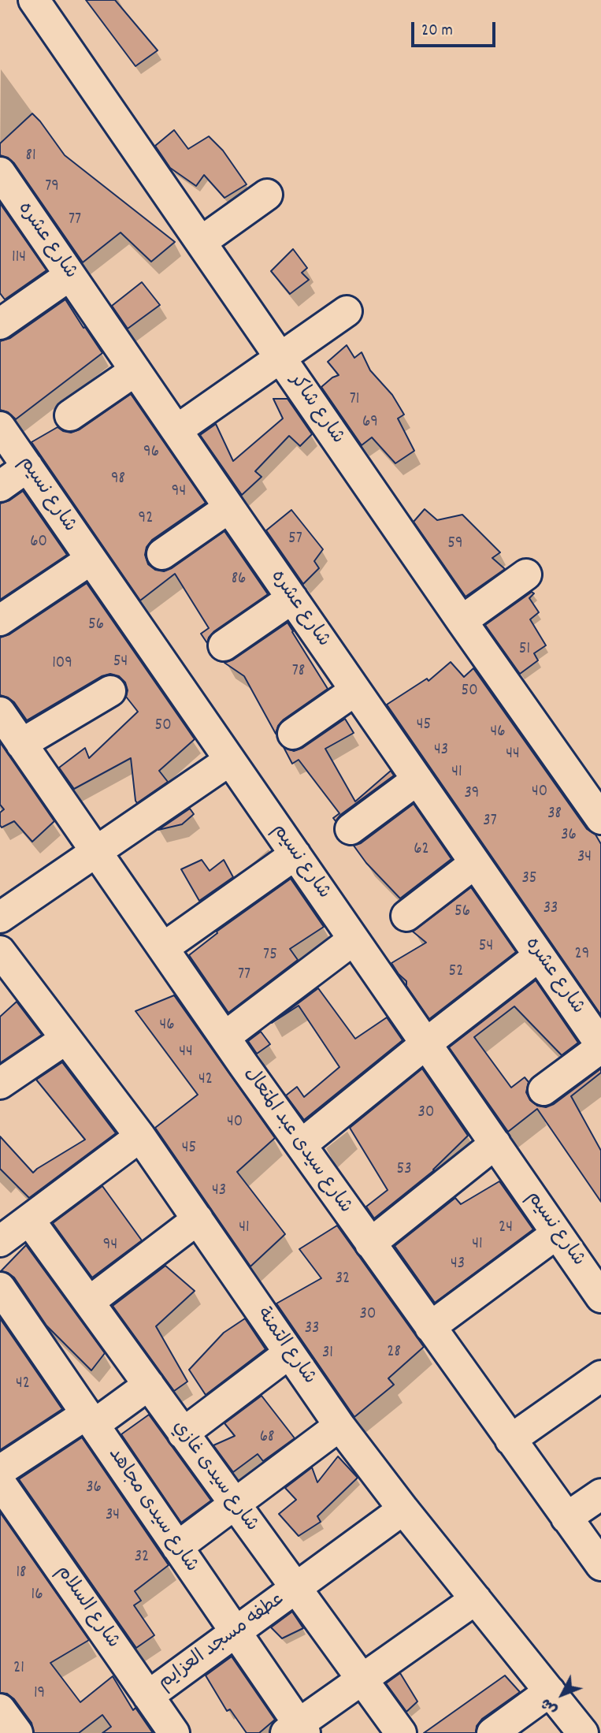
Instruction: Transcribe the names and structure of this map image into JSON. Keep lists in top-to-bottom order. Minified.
{"streets":{"street":["شارع عشره","شارع شاكر","شارع نسيم","شارع سيدى عبد المتعال","شارع التمنة","شارع سيدى غازي","شارع سيدى مجاهد","شارع السلام","عطفه مسجد العزايم"]},"crossings":[["شارع التمنة","عطفه مسجد العزايم"],["شارع سيدى غازي","عطفه مسجد العزايم"],["شارع سيدى مجاهد","عطفه مسجد العزايم"],["شارع السلام","عطفه مسجد العزايم"]],"house_numbers":["81","79","77","114","71","69","96","98","94","92","57","60","59","86","56","51","54","109","78","50","45","50","46","43","44","41","40","39","38","37","36","62","34","35","33","56","54","29","75","52","77","46","44","42","30","40","45","53","43","41","24","41","94","43","32","30","33","28","31","42","68","36","34","32","18","16","21","19"],"scale_bar":"20 m","north":"bottom left"}
